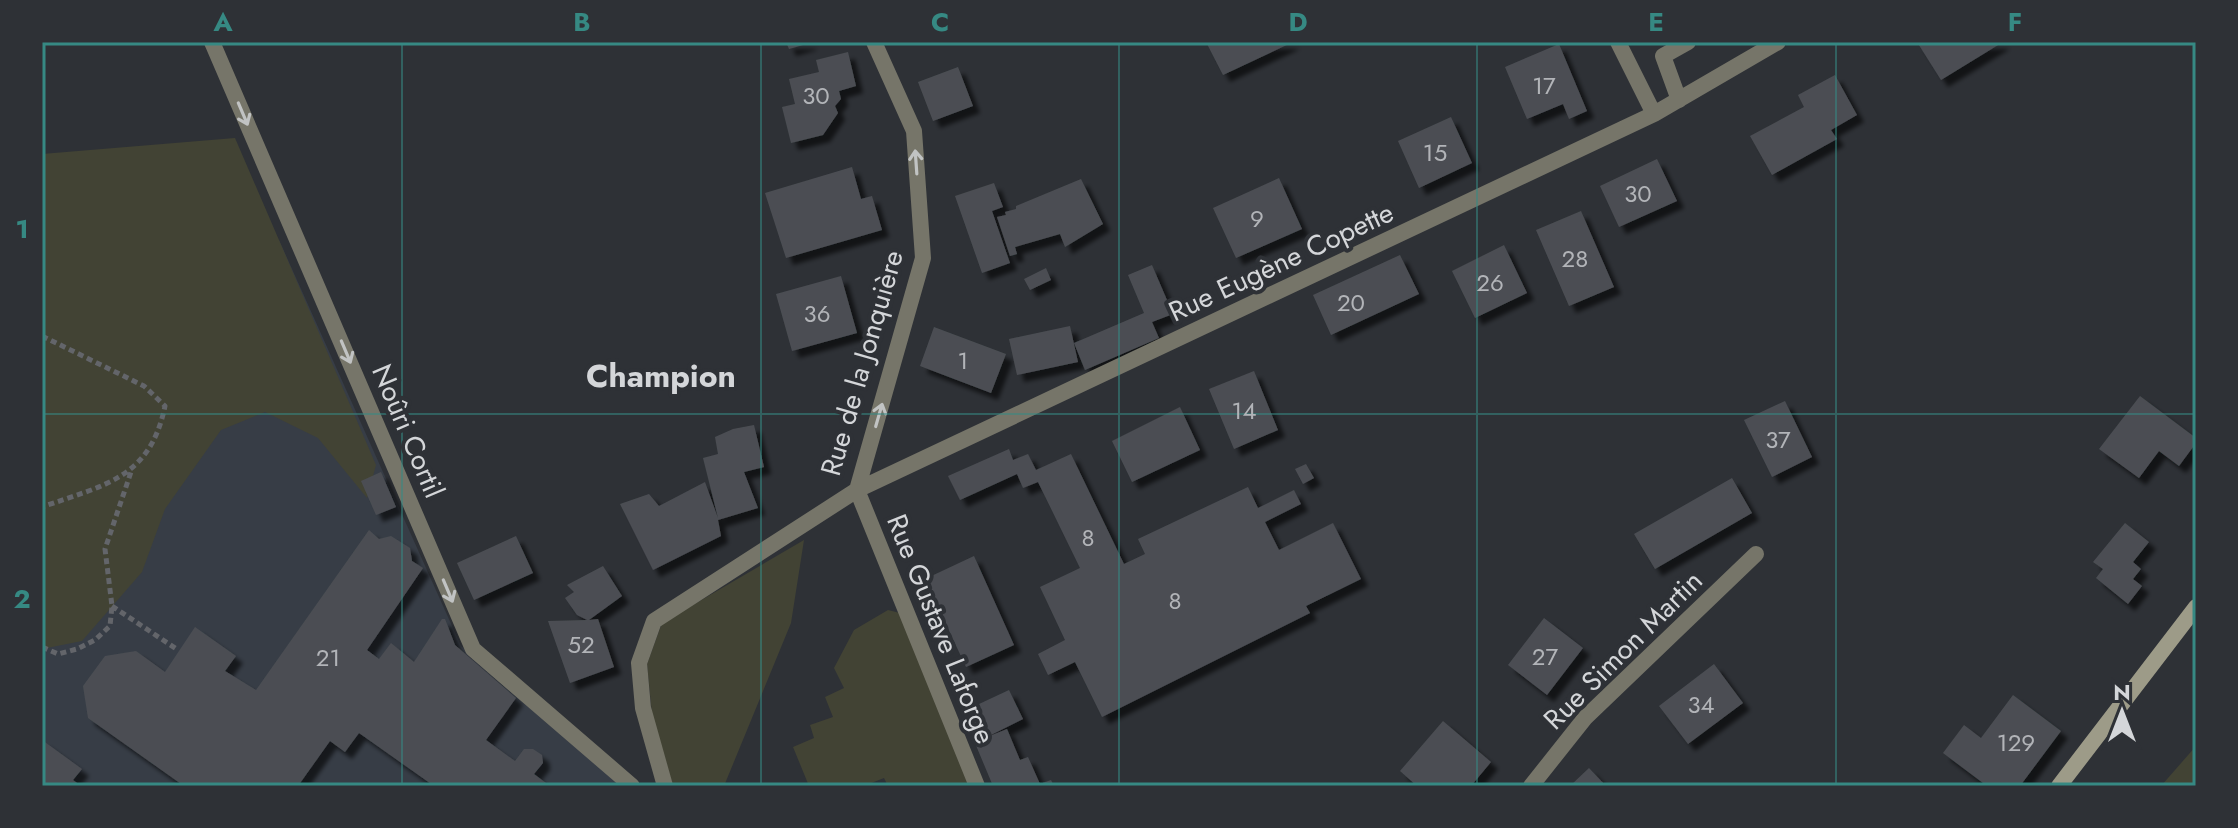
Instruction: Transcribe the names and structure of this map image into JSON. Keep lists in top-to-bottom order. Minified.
{"streets":{"street":["Rue Eugène Copette","Rue de la Jonquière","Noûri Cortil","Rue Gustave Laforge","Rue Simon Martin"]},"crossings":[["Rue Eugène Copette","Rue de la Jonquière"],["Rue Eugène Copette","Rue Gustave Laforge"],["Rue de la Jonquière","Rue Gustave Laforge"]],"one_way":["Rue de la Jonquière","Noûri Cortil"],"districts":["Champion"],"house_numbers":["17","30","15","30","9","28","26","20","36","1","14","37","8","8","52","27","21","34","129"],"north":"top","grid":{"columns":["A","B","C","D","E","F"],"rows":["1","2"]}}
